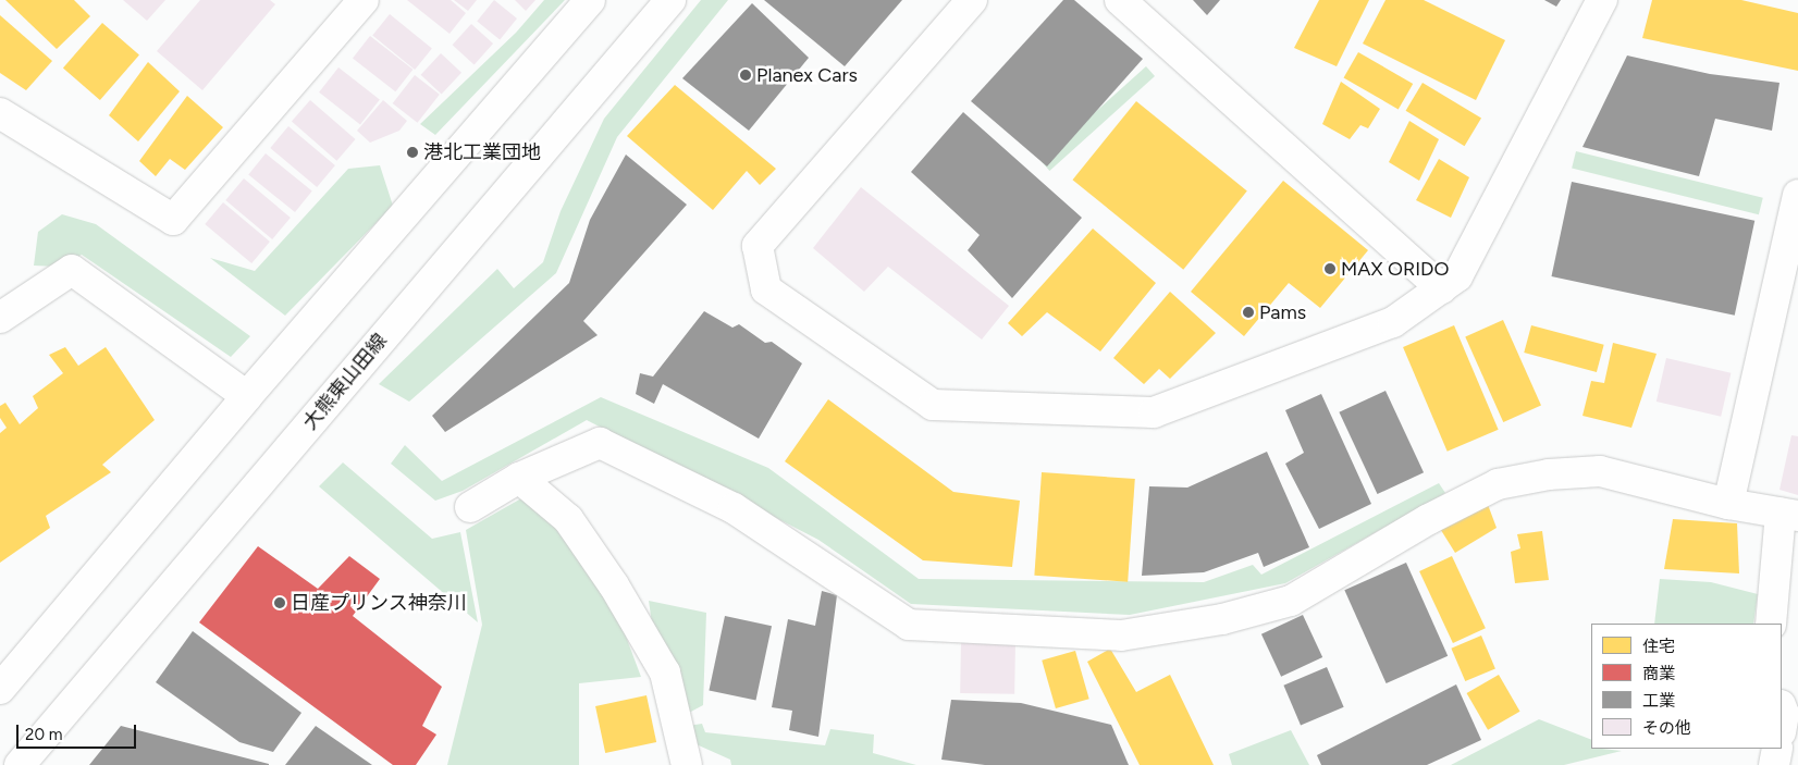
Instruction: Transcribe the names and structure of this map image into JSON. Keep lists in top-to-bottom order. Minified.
{"streets":{"street":["大熊東山田線"]},"places":["Planex Cars","港北工業団地","MAX ORIDO","Pams","日産プリンス神奈川"],"legend":["住宅","商業","工業","その他"],"scale_bar":"20 m"}
